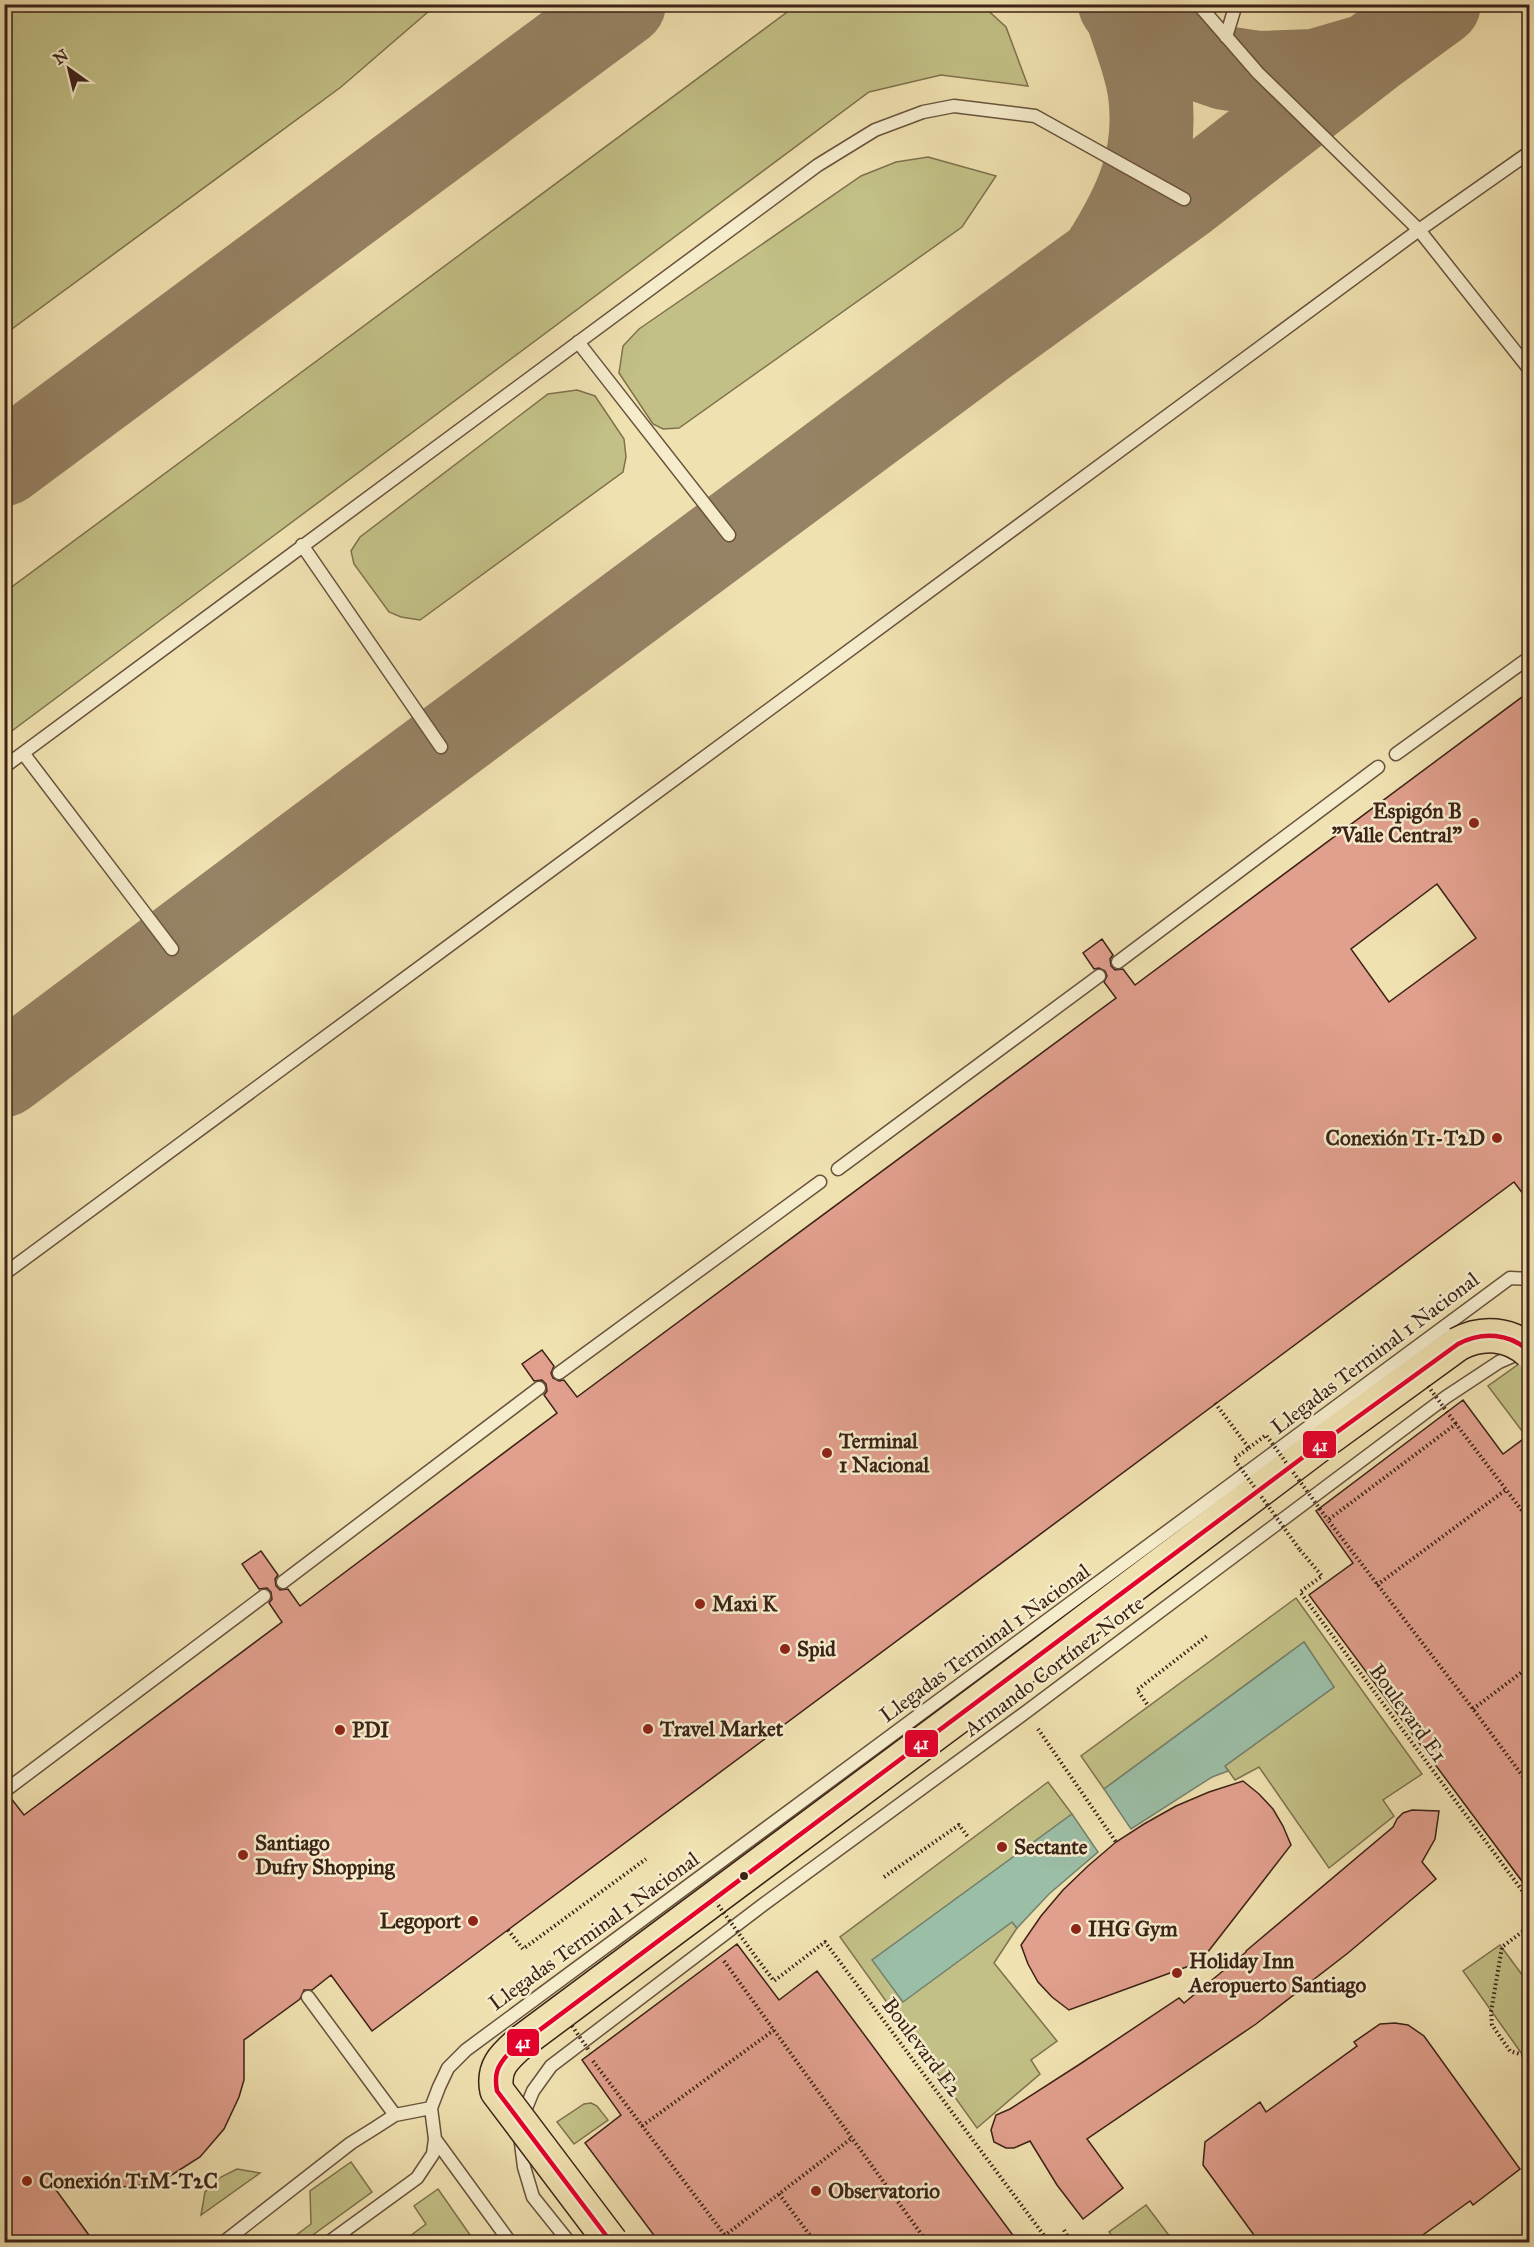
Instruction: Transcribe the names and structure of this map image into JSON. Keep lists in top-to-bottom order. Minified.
{"streets":{"lane":["Llegadas Terminal 1 Nacional","Armando Cortínez Norte"],"path":["Boulevard E1","Boulevard E2"]},"places":["Espigón B \"Valle Central\"","Conexión T1-T2D","Terminal 1 Nacional","Maxi K","Spid","Travel Market","PDI","Sectante","Santiago Dufry Shopping","Legoport","IHG Gym","Holiday Inn Aeropuerto Santiago","Conexión T1M-T2C","Observatorio"],"lines":["transit line 41"],"north":"top left"}
